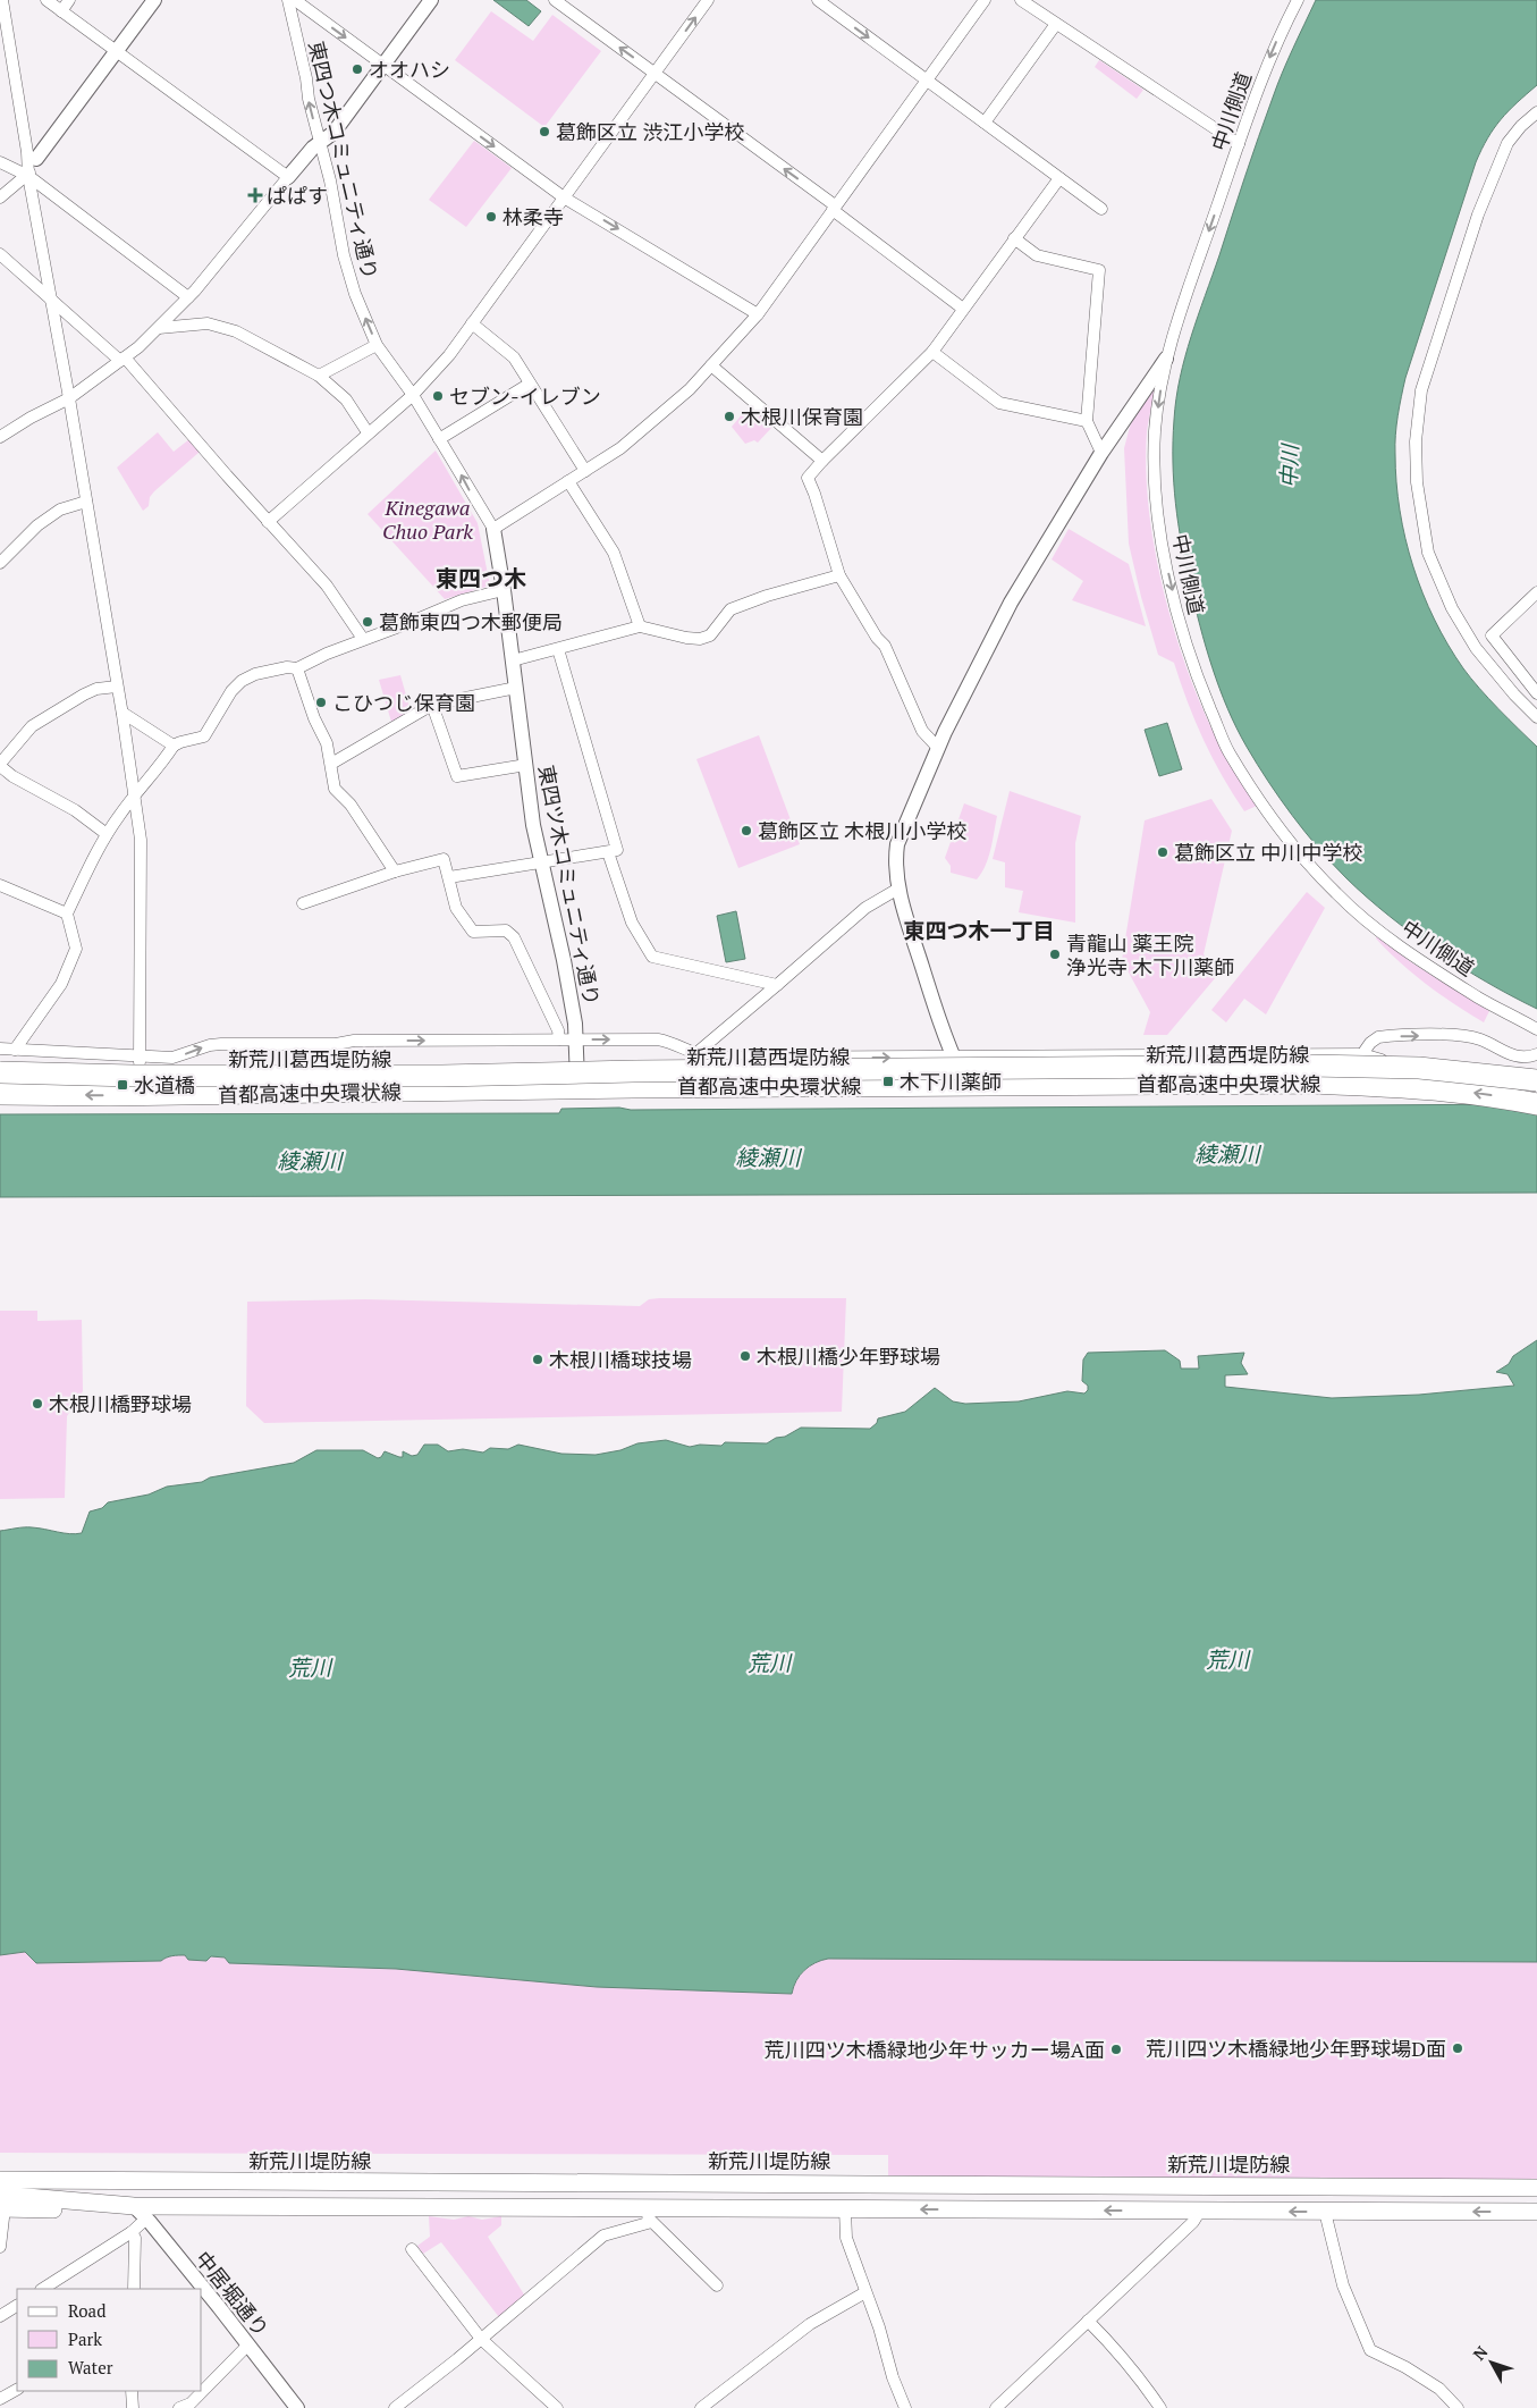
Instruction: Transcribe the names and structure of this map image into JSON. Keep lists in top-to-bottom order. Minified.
{"streets":{"highway":["首都高速中央環状線"],"main road":["新荒川葛西堤防線","新荒川堤防線"],"street":["中川側道","東四つ木コミュニティ通り","東四ツ木コミュニティ通り","中居堀通り"]},"crossings":[["東四つ木コミュニティ通り","東四ツ木コミュニティ通り"],["東四ツ木コミュニティ通り","新荒川葛西堤防線"],["新荒川葛西堤防線","首都高速中央環状線"]],"one_way":["中川側道","東四つ木コミュニティ通り"],"districts":["東四つ木","東四つ木一丁目"],"water":["中川","綾瀬川","荒川"],"parks":["Kinegawa Chuo Park"],"places":{"other":["オオハシ","葛飾区立 渋江小学校","林柔寺","セブン-イレブン","木根川保育園","葛飾東四つ木郵便局","こひつじ保育園","葛飾区立 木根川小学校","葛飾区立 中川中学校","青龍山 薬王院 浄光寺 木下川薬師","木根川橋少年野球場","木根川橋球技場","木根川橋野球場","荒川四ツ木橋緑地少年野球場D面","荒川四ツ木橋緑地少年サッカー場A面"],"health":["ぱぱす"],"transit":["木下川薬師","水道橋"]},"legend":["Road","Park","Water"],"north":"top left"}
